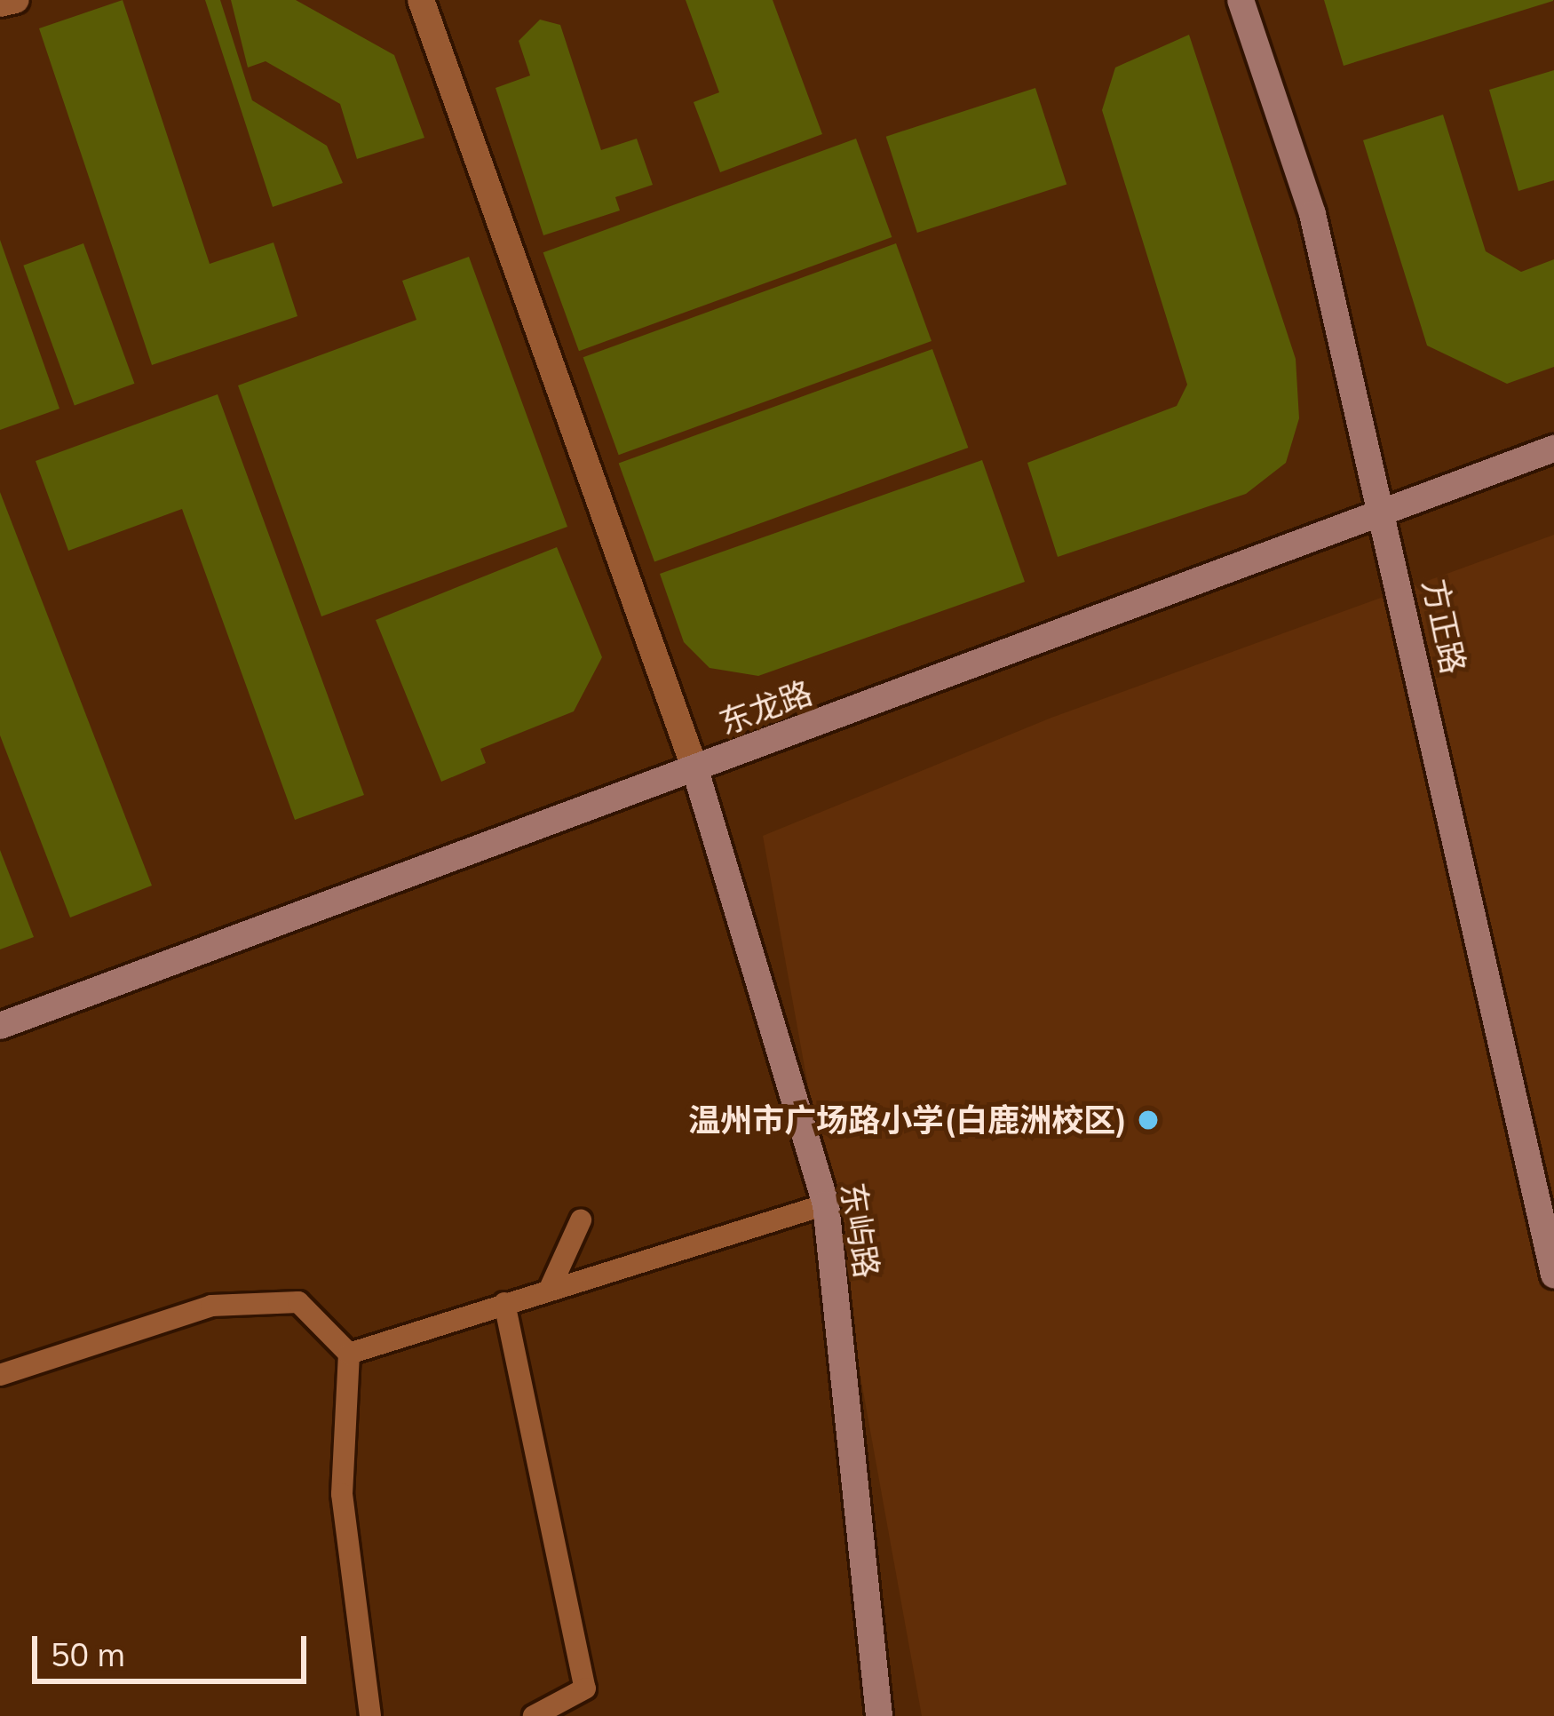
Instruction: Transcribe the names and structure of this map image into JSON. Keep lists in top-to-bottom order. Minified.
{"streets":{"street":["方正路","东龙路","东屿路"]},"crossings":[["方正路","东龙路"],["东龙路","东屿路"]],"places":["温州市广场路小学(白鹿洲校区)"],"scale_bar":"50 m"}
